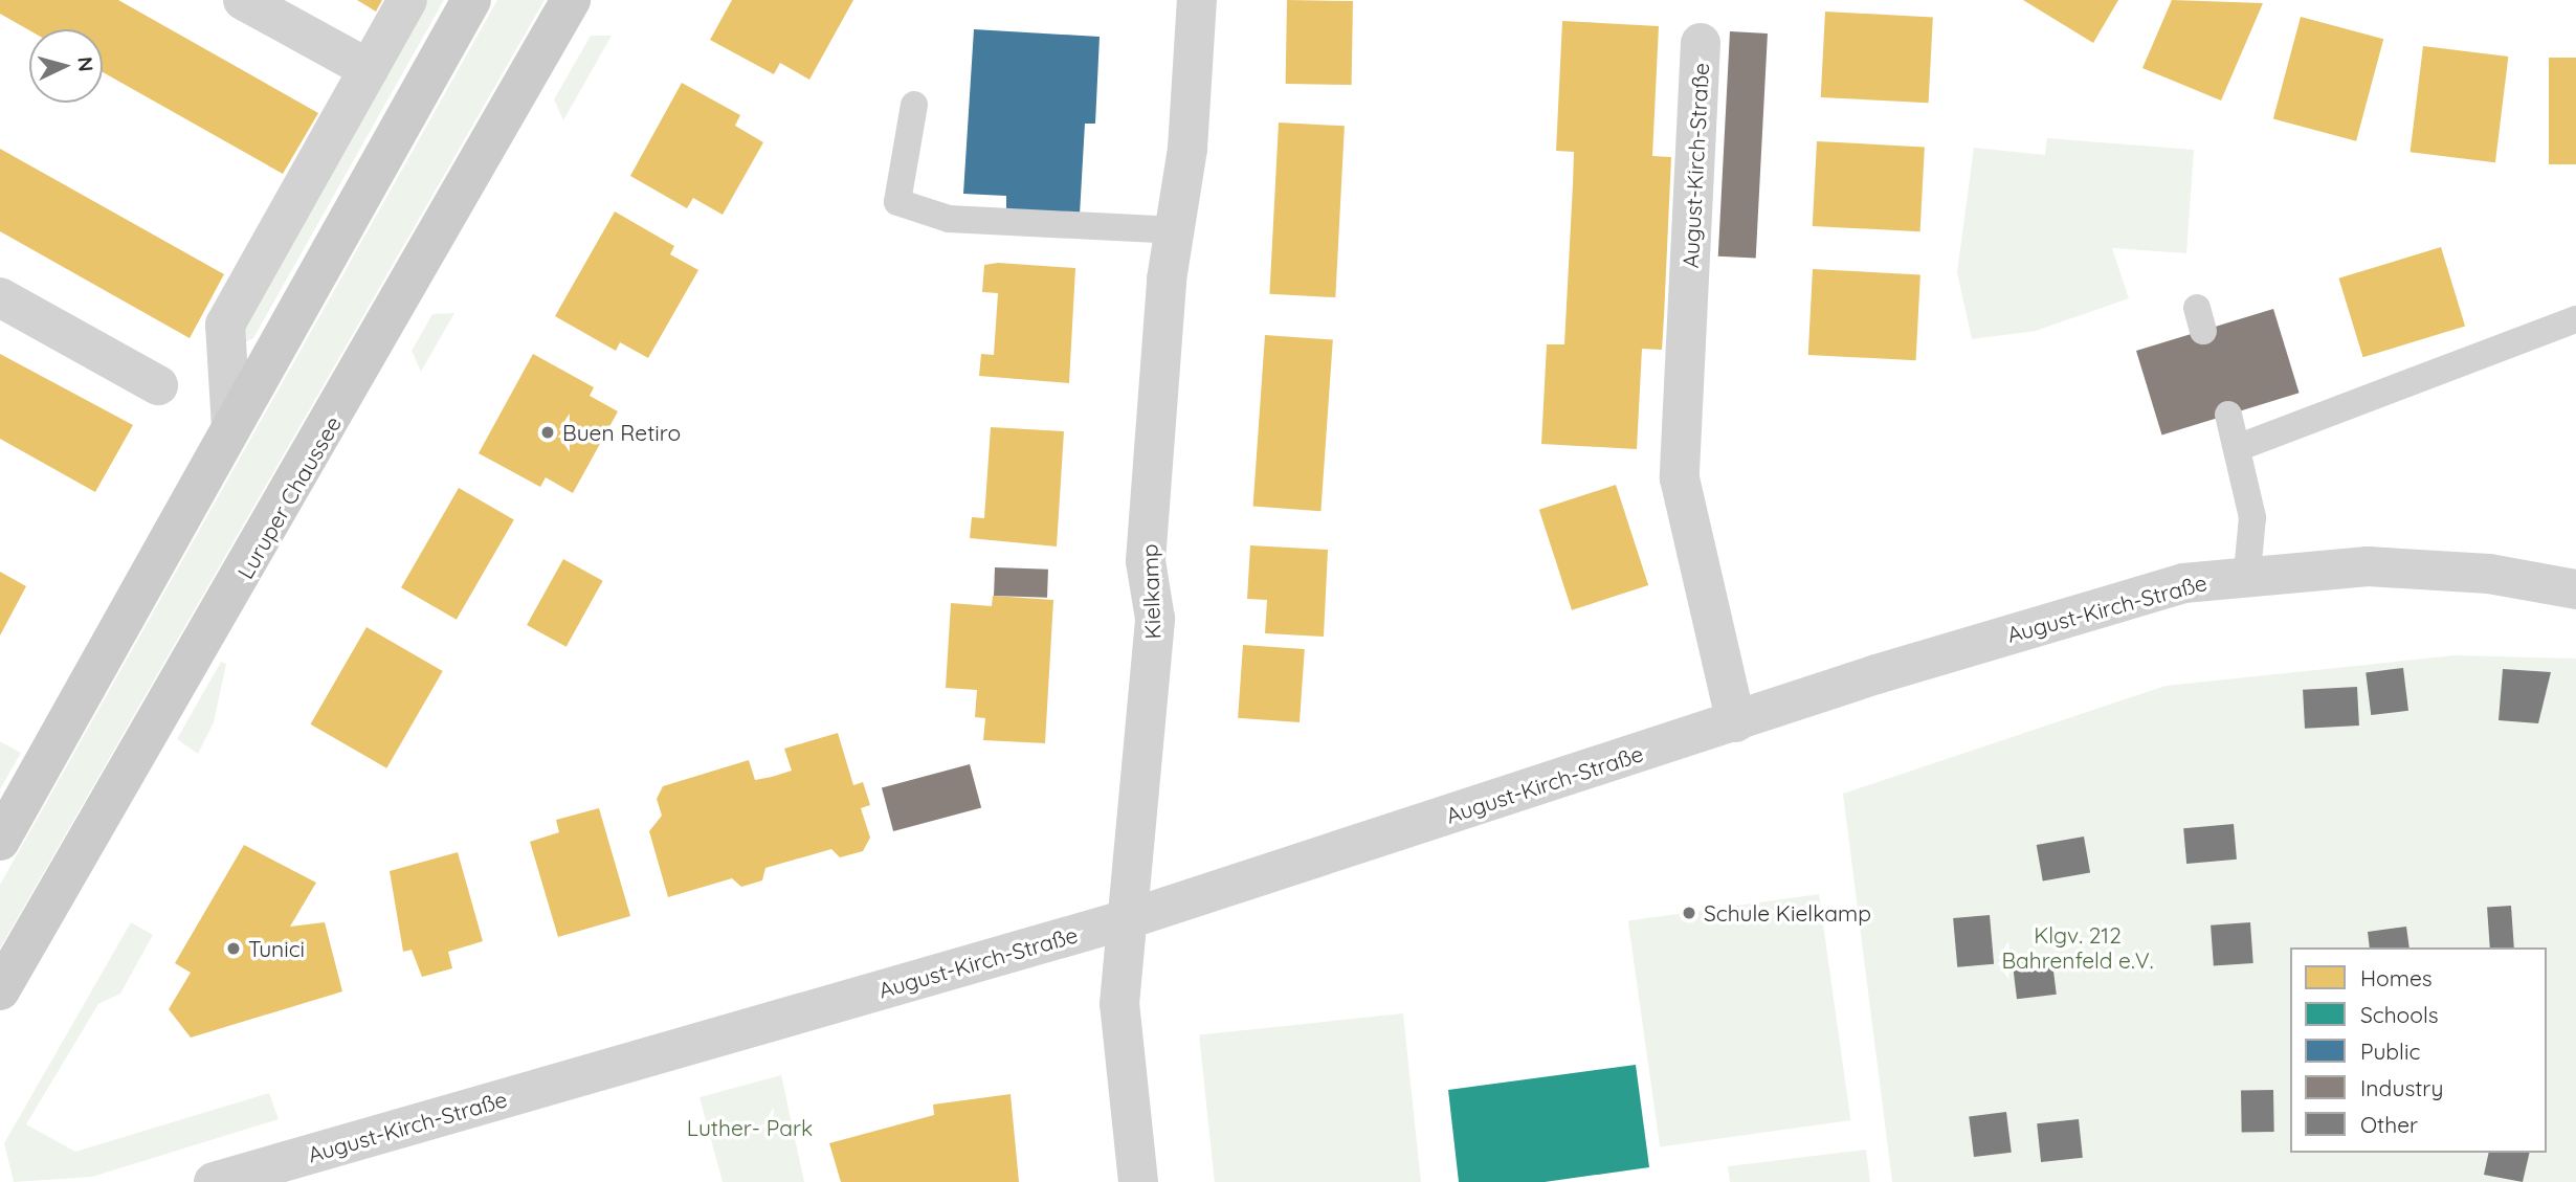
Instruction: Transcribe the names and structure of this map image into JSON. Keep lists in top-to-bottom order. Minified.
{"streets":{"main road":["Luruper Chaussee"],"street":["August-Kirch-Straße","Kielkamp"]},"crossings":[["August-Kirch-Straße","Kielkamp"]],"parks":["Klgv. 212 Bahrenfeld e.V.","Luther- Park"],"places":["Buen Retiro","Schule Kielkamp","Tunici"],"legend":["Homes","Schools","Public","Industry","Other"],"north":"right"}
